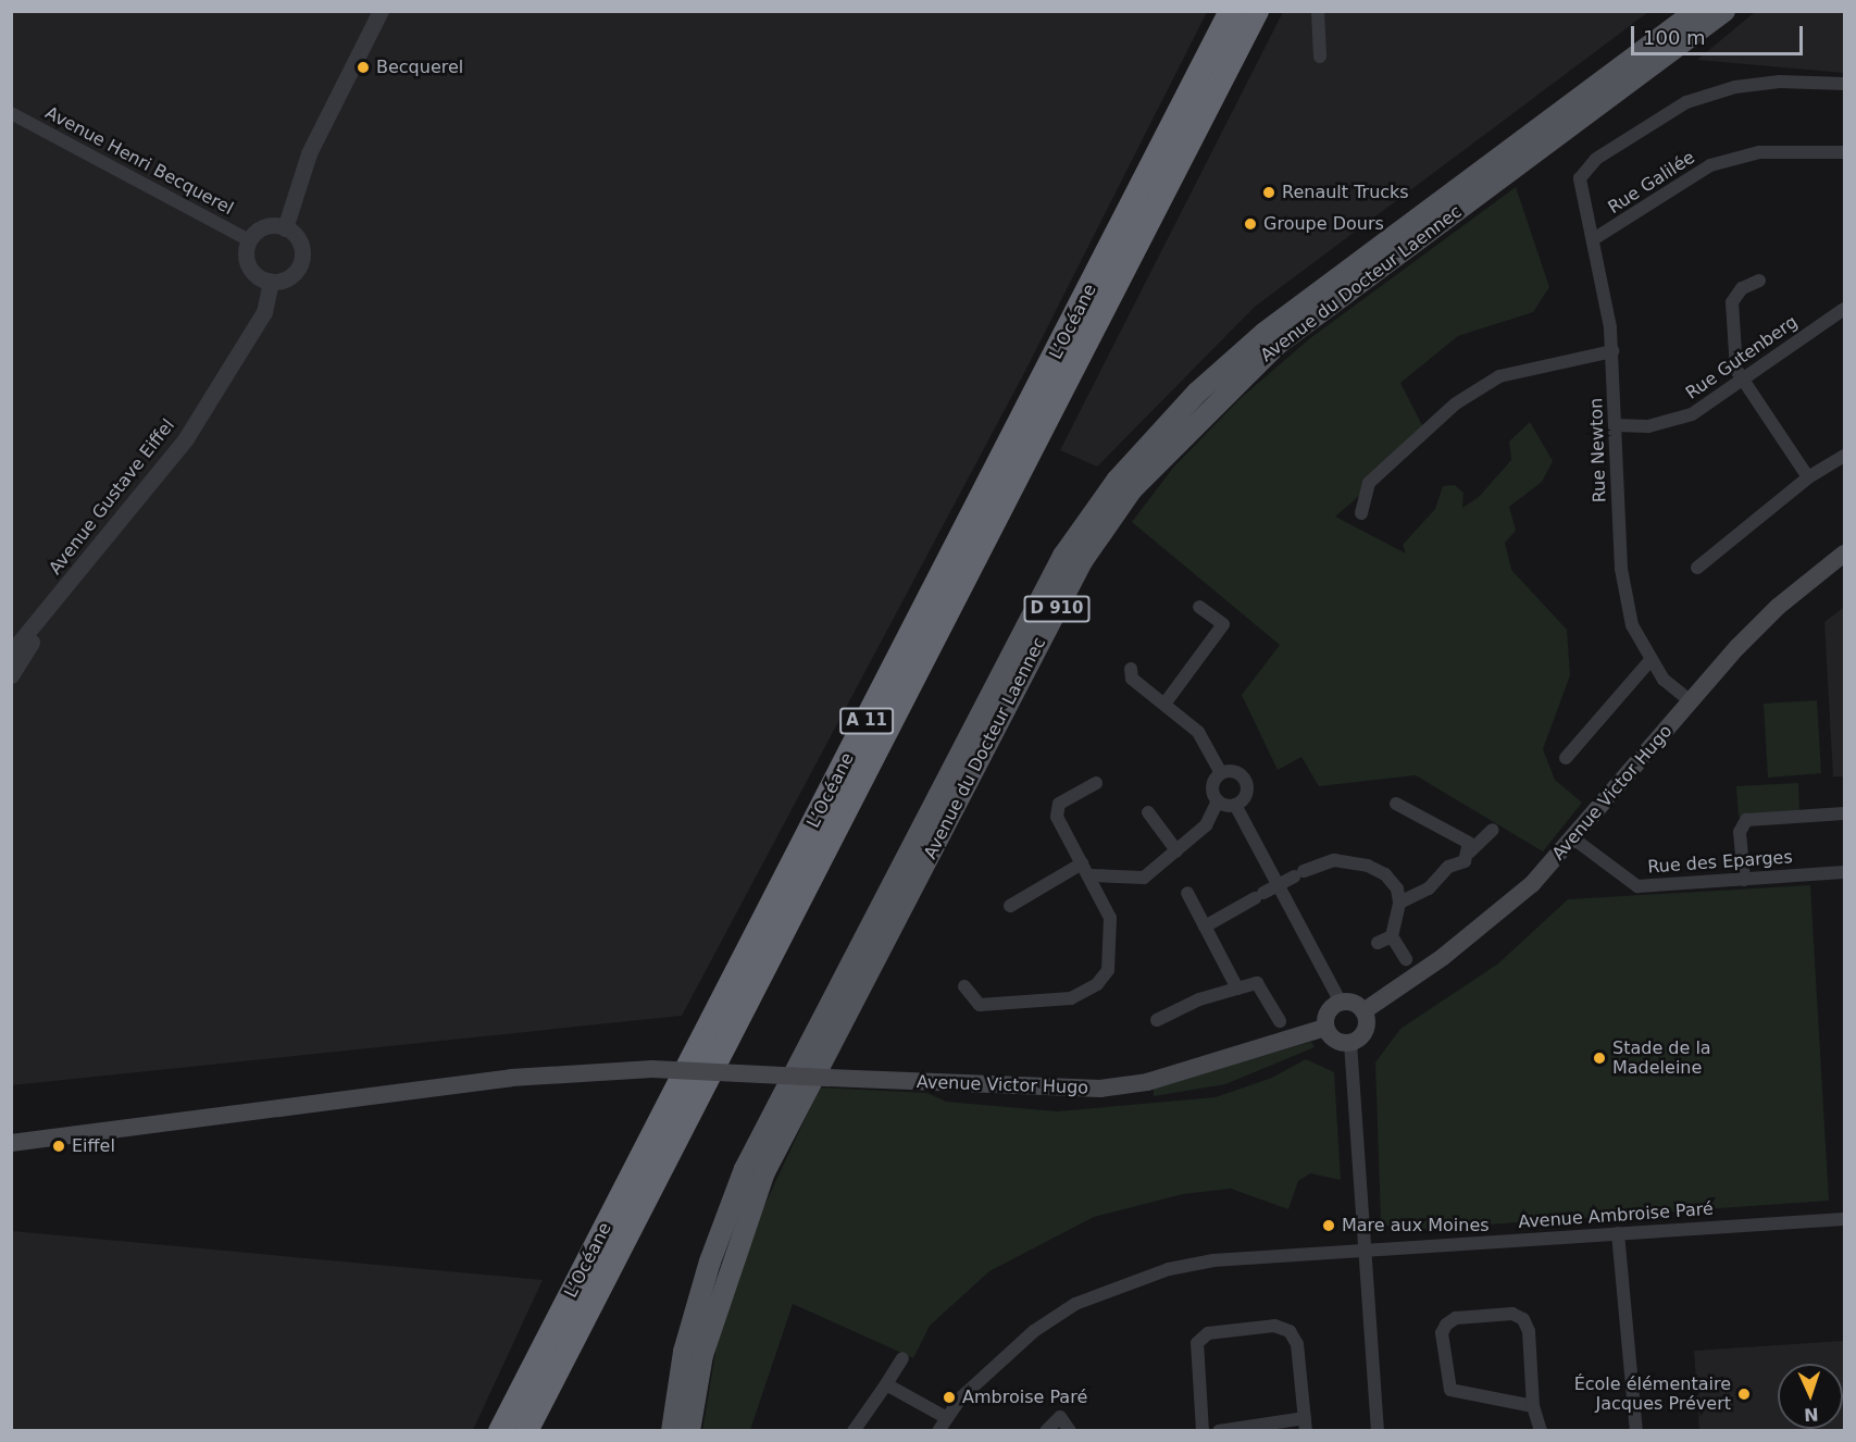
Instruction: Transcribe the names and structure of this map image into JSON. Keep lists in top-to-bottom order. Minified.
{"streets":{"highway":["L’Océane","A 11"],"main road":["Avenue du Docteur Laennec","D 910","Avenue Victor Hugo"],"street":["Avenue Henri Becquerel","Rue Galilée","Rue Gutenberg","Rue Newton","Avenue Gustave Eiffel","Rue des Eparges","Avenue Ambroise Paré"]},"crossings":[["Avenue Henri Becquerel","Avenue Gustave Eiffel"],["Rue Galilée","Rue Newton"],["Rue Gutenberg","Rue Newton"],["Rue Newton","Avenue Victor Hugo"],["Avenue Victor Hugo","Rue des Eparges"]],"places":["Becquerel","Renault Trucks","Groupe Dours","Stade de la Madeleine","Eiffel","Mare aux Moines","École élémentaire Jacques Prévert","Ambroise Paré"],"scale_bar":"100 m","north":"bottom"}
